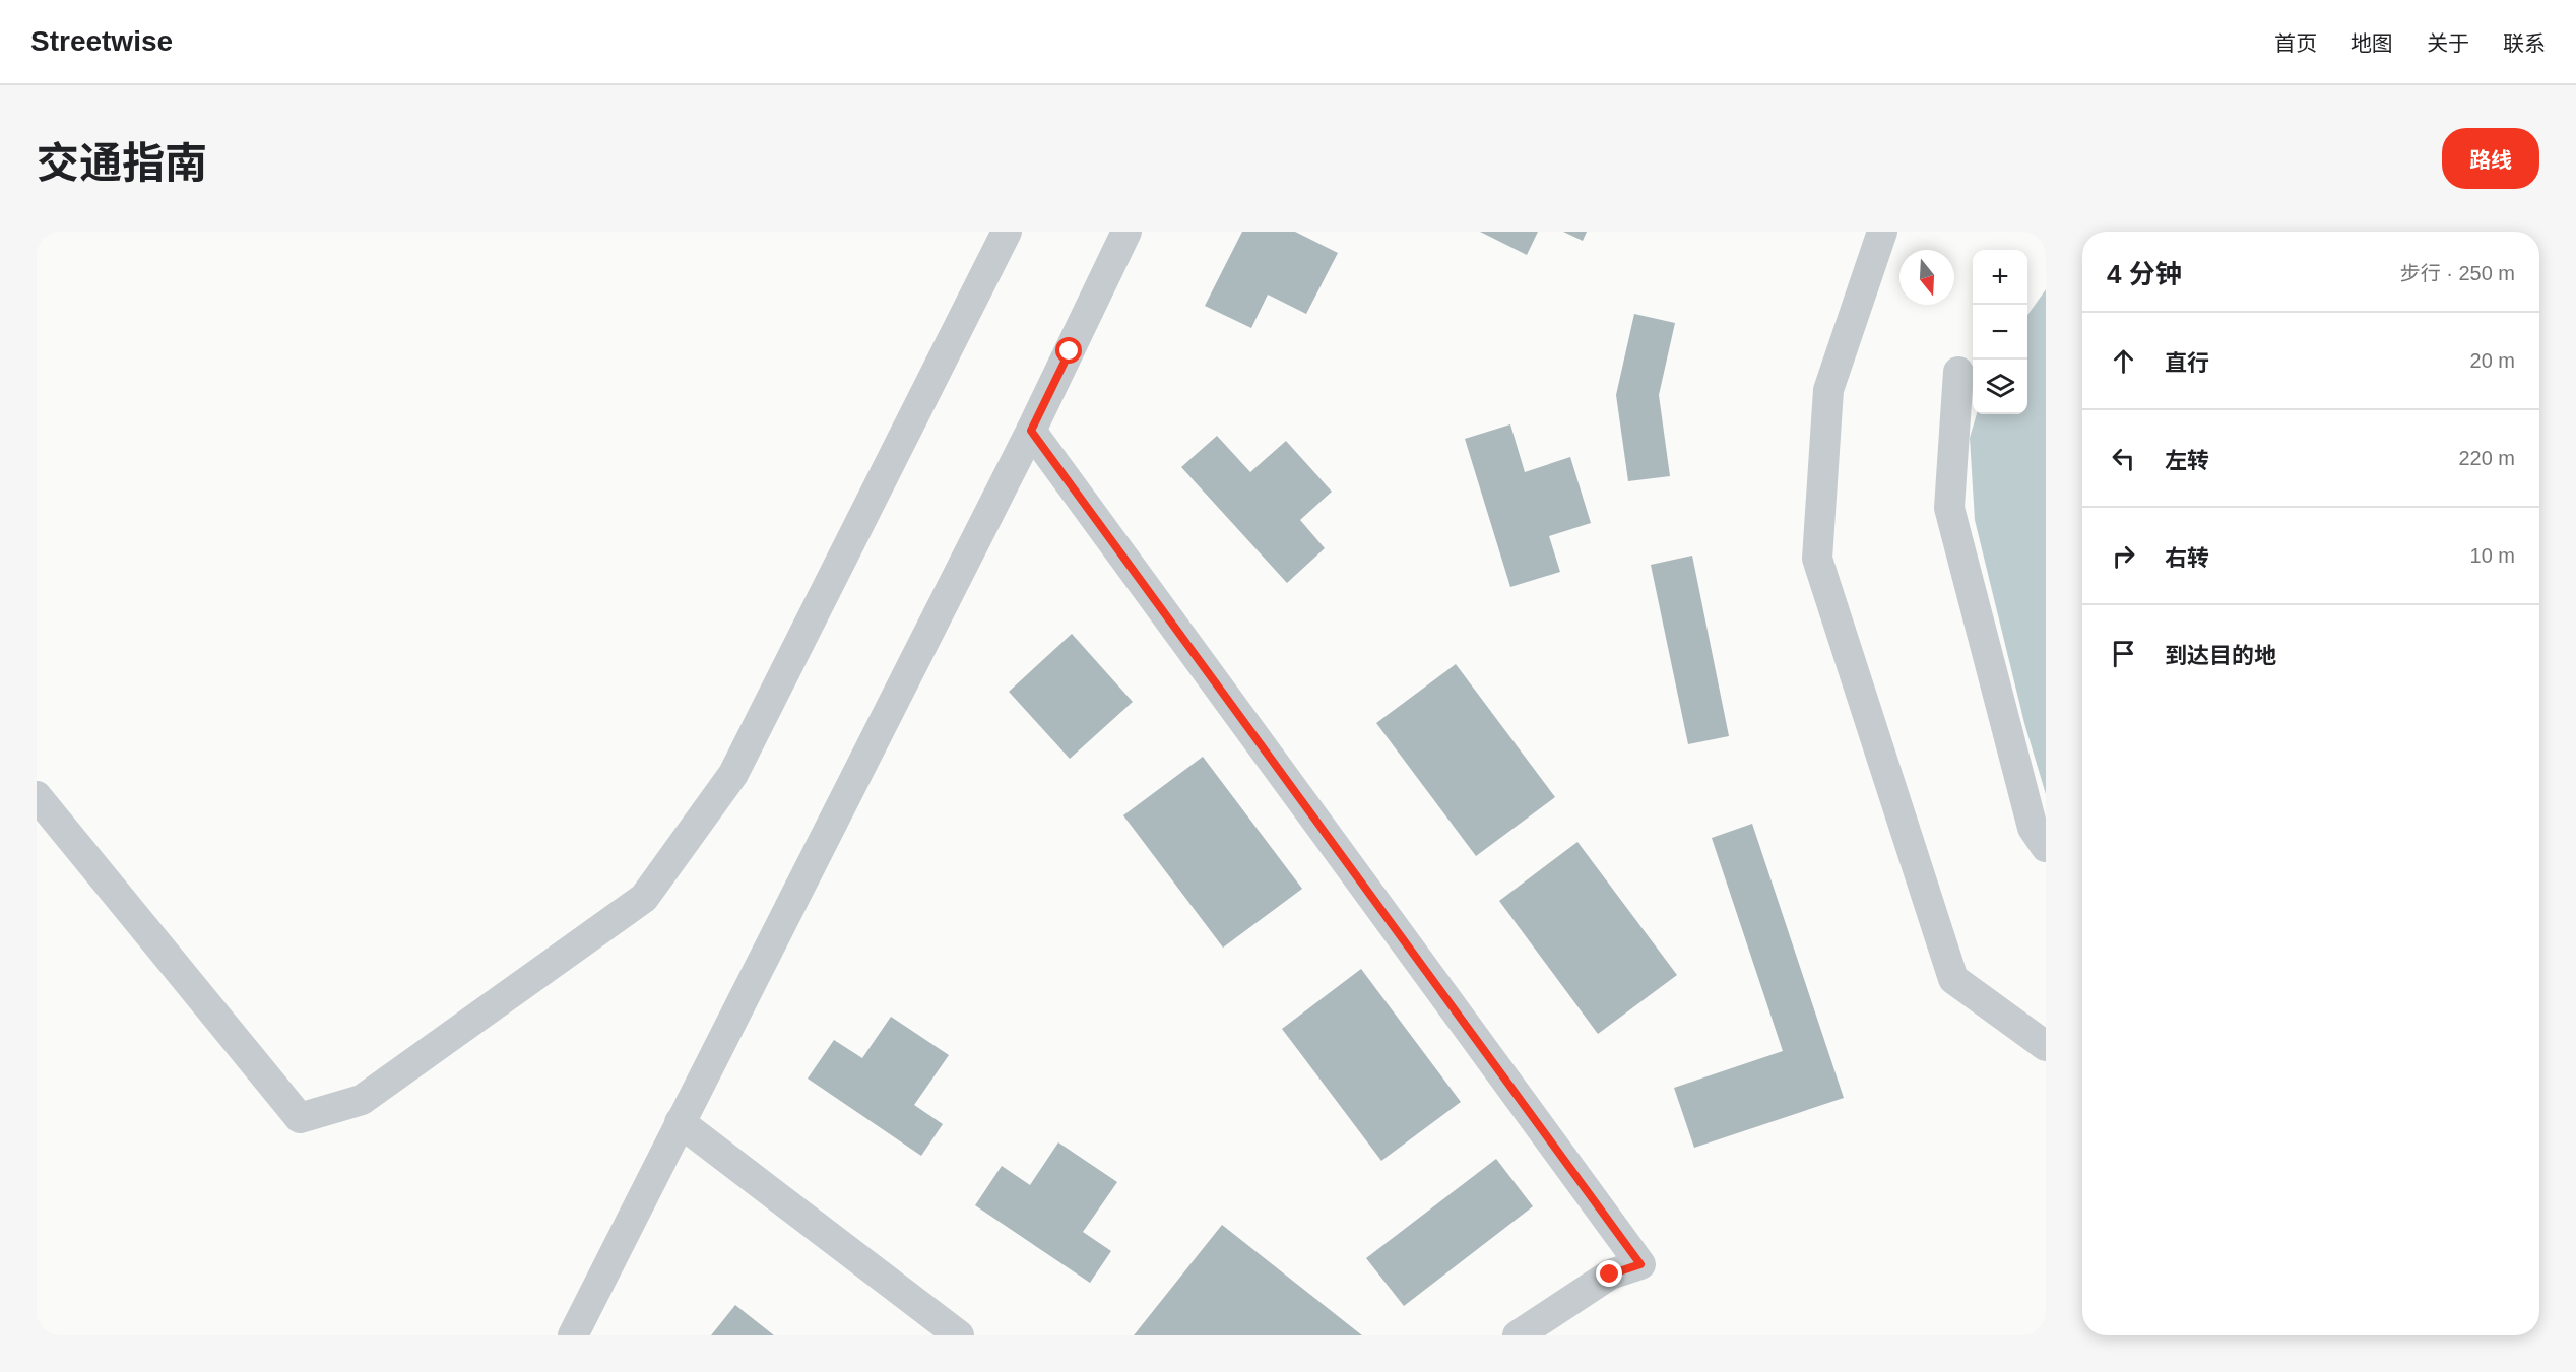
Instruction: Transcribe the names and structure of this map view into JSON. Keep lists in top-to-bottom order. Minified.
{"north":"bottom","page":{"header":"Streetwise","nav":["首页","地图","关于","联系"],"title":"交通指南","buttons":"路线","heading":["4 分钟","步行 · 250 m"],"map_buttons":["+","−"],"list":[["直行","20 m"],["左转","220 m"],["右转","10 m"],"到达目的地"]}}
